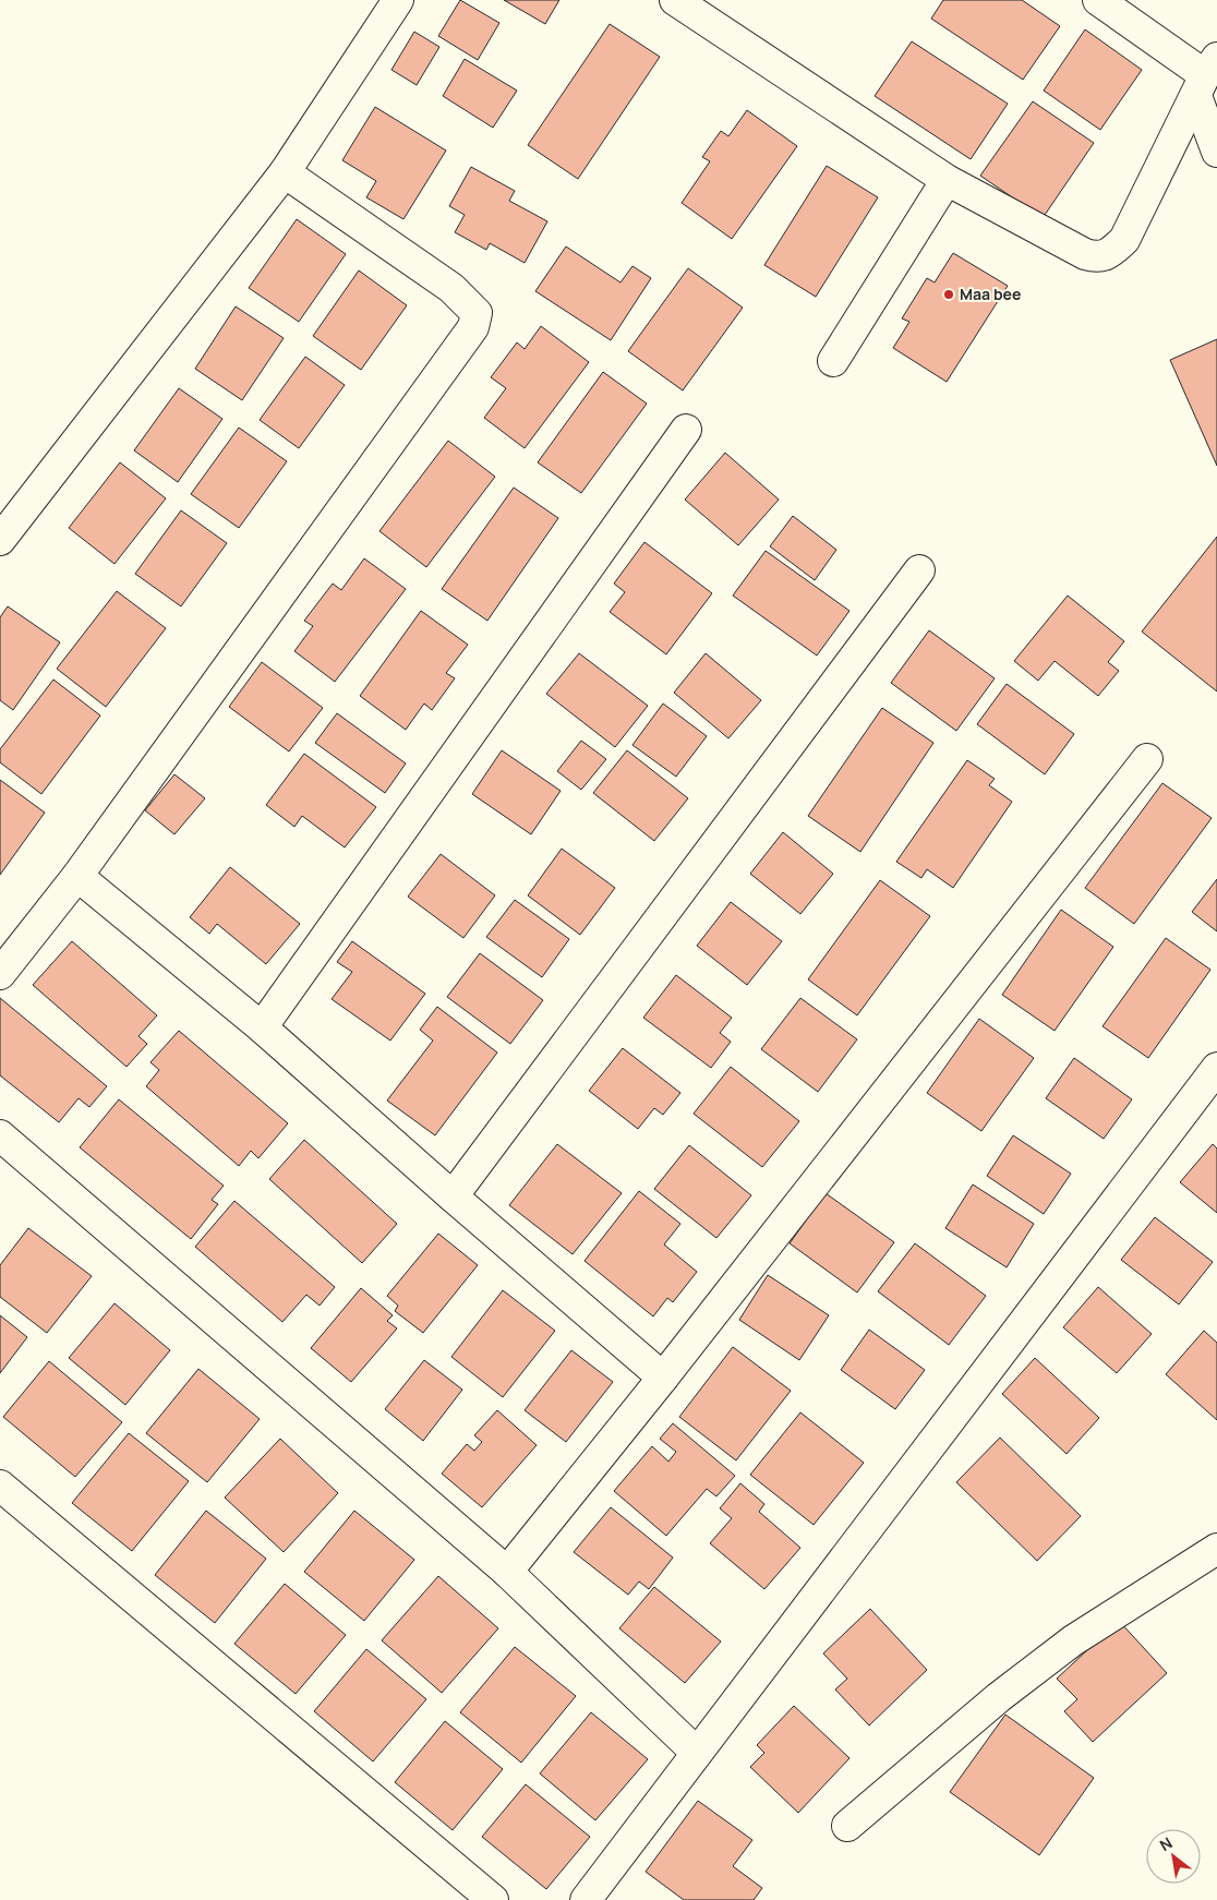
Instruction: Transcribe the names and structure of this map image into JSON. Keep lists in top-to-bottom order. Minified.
{"places":["Maa bee"],"north":"top left"}
